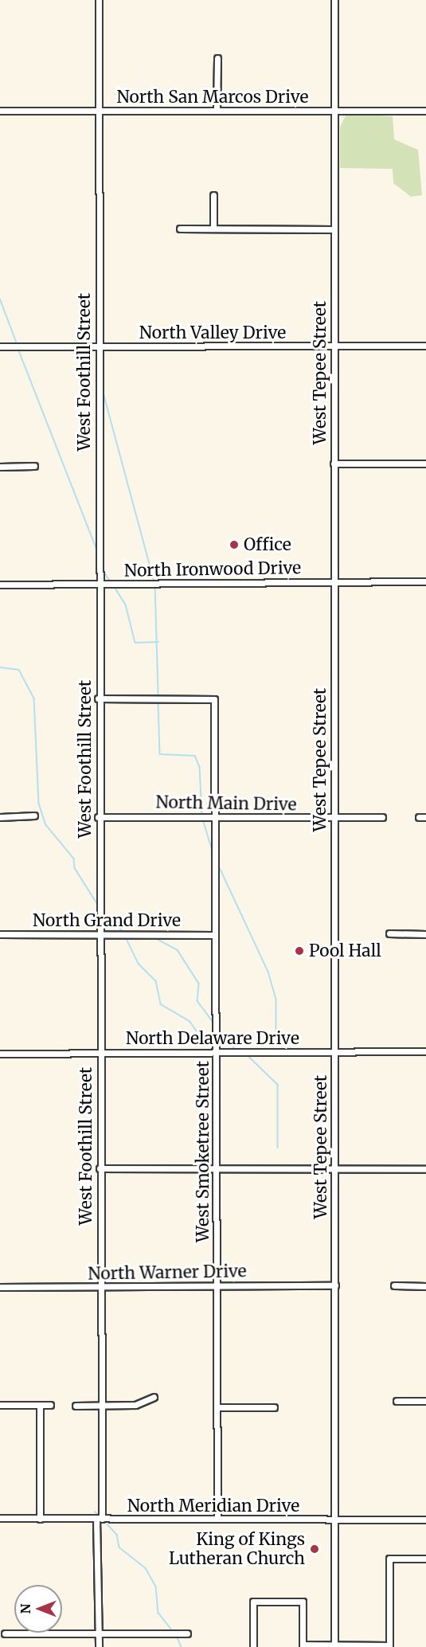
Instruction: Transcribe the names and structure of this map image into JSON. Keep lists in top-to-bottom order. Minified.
{"streets":{"street":["North San Marcos Drive","North Valley Drive","West Foothill Street","West Tepee Street","North Ironwood Drive","North Main Drive","North Grand Drive","North Delaware Drive","West Smoketree Street","North Warner Drive","North Meridian Drive"]},"crossings":[["North San Marcos Drive","West Foothill Street"],["North San Marcos Drive","West Tepee Street"],["North Valley Drive","West Foothill Street"],["North Valley Drive","West Tepee Street"],["West Foothill Street","North Ironwood Drive"],["West Foothill Street","North Main Drive"],["West Foothill Street","North Grand Drive"],["West Foothill Street","North Delaware Drive"],["West Foothill Street","West Smoketree Street"],["West Foothill Street","North Warner Drive"],["West Foothill Street","North Meridian Drive"],["West Tepee Street","North Ironwood Drive"],["West Tepee Street","North Main Drive"],["West Tepee Street","North Delaware Drive"],["West Tepee Street","North Warner Drive"],["West Tepee Street","North Meridian Drive"],["North Main Drive","West Smoketree Street"],["North Grand Drive","West Smoketree Street"],["North Delaware Drive","West Smoketree Street"],["West Smoketree Street","North Warner Drive"],["West Smoketree Street","North Meridian Drive"]],"places":["Office","Pool Hall","King of Kings Lutheran Church"],"north":"left"}
